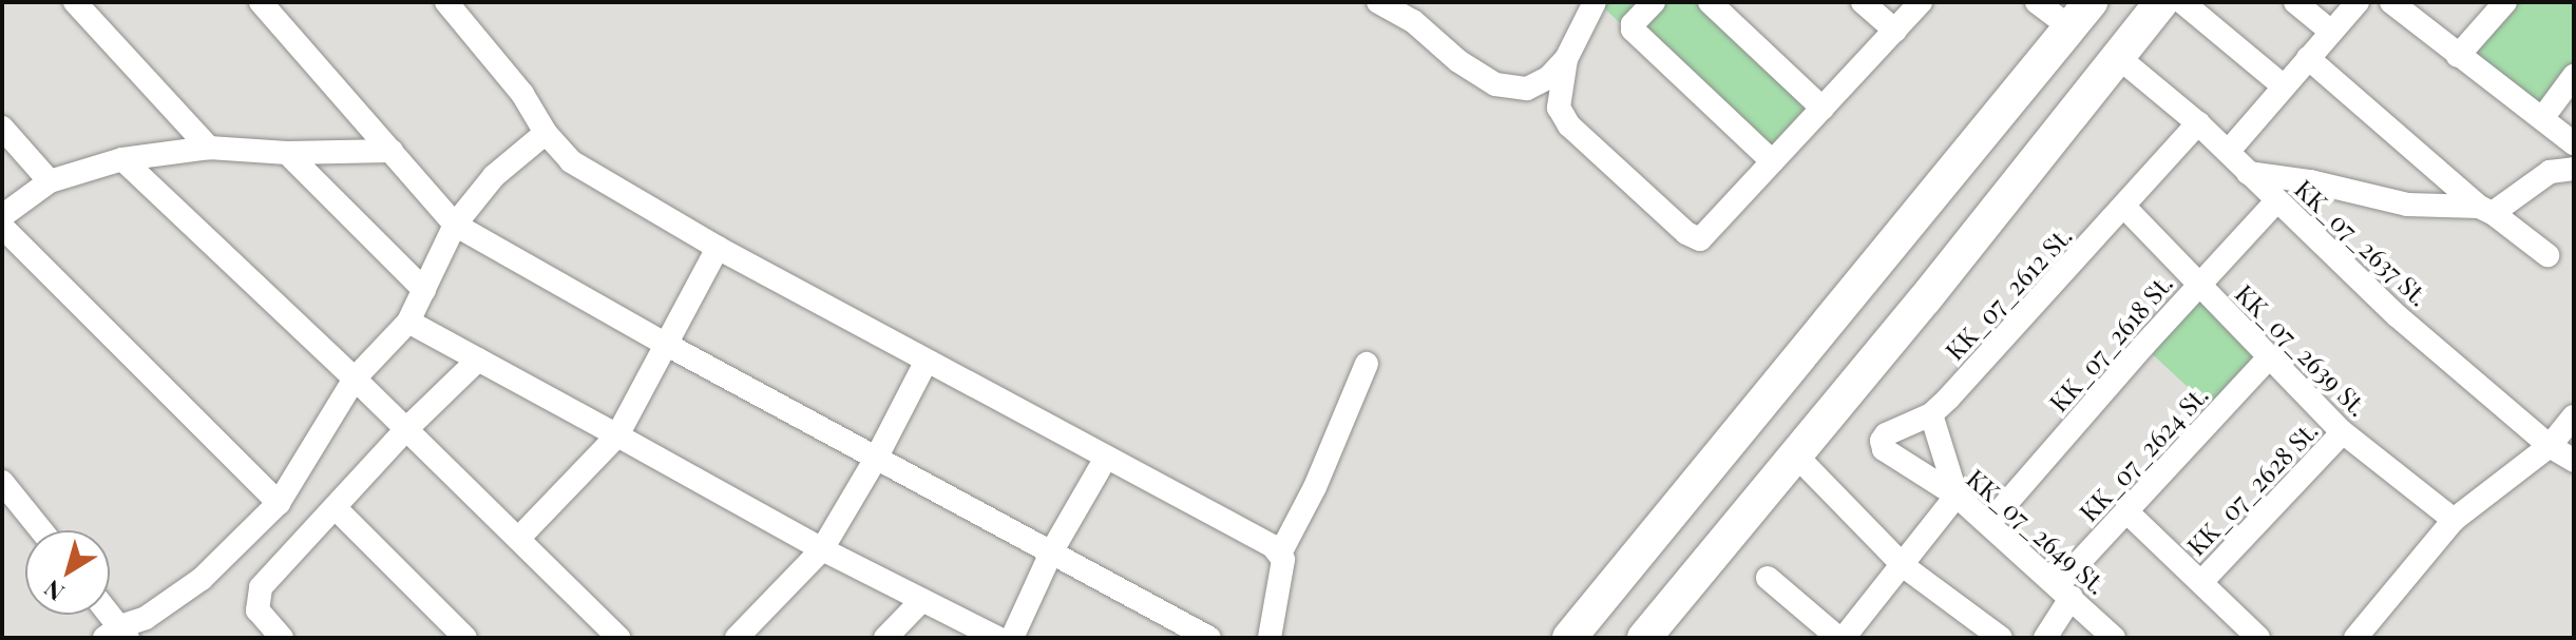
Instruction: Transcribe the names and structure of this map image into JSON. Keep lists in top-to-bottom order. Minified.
{"streets":{"street":["KK_07_2637 St.","KK_07_2612 St.","KK_07_2618 St.","KK_07_2639 St.","KK_07_2624 St.","KK_07_2628 St.","KK_07_2649 St."]},"crossings":[["KK_07_2637 St.","KK_07_2612 St."],["KK_07_2637 St.","KK_07_2618 St."],["KK_07_2612 St.","KK_07_2639 St."],["KK_07_2612 St.","KK_07_2649 St."],["KK_07_2618 St.","KK_07_2639 St."],["KK_07_2618 St.","KK_07_2649 St."],["KK_07_2639 St.","KK_07_2624 St."],["KK_07_2639 St.","KK_07_2628 St."],["KK_07_2624 St.","KK_07_2649 St."]],"north":"bottom left"}
